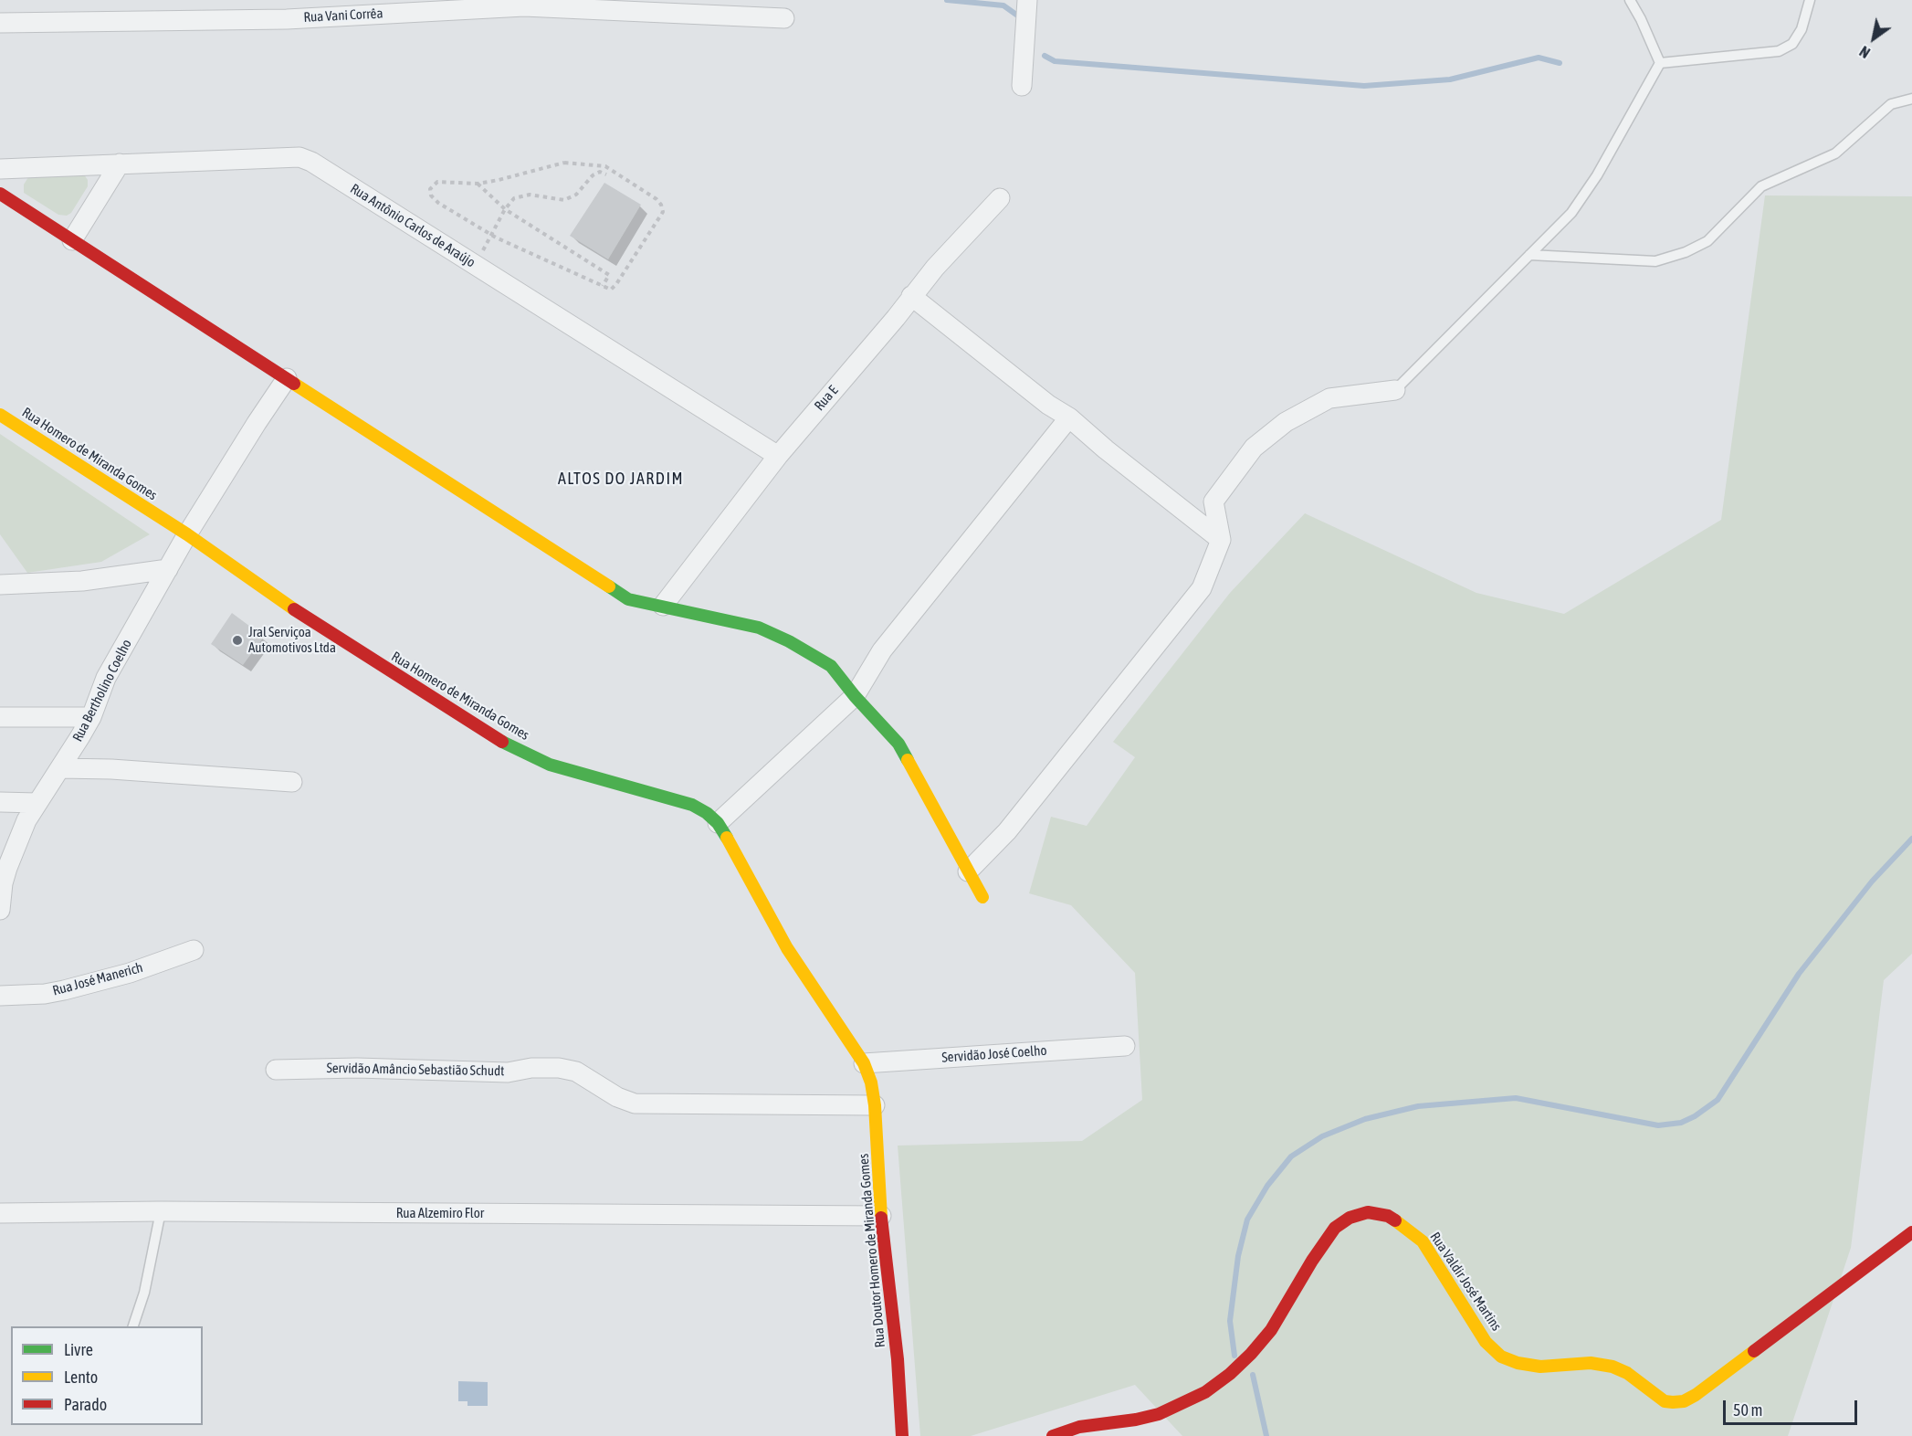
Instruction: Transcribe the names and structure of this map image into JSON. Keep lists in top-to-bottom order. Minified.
{"streets":{"street":["Rua Vani Corrêa","Rua Antônio Carlos de Araújo","Rua E","Rua Homero de Miranda Gomes","Rua Bertholino Coelho","Rua José Manerich","Servidão José Coelho","Servidão Amâncio Sebastião Schudt","Rua Alzemiro Flor","Rua Doutor Homero de Miranda Gomes","Rua Valdir José Martins"]},"crossings":[["Rua Antônio Carlos de Araújo","Rua E"],["Rua Homero de Miranda Gomes","Rua Bertholino Coelho"],["Rua Homero de Miranda Gomes","Servidão José Coelho"],["Rua Homero de Miranda Gomes","Rua Doutor Homero de Miranda Gomes"],["Servidão José Coelho","Rua Doutor Homero de Miranda Gomes"],["Servidão Amâncio Sebastião Schudt","Rua Doutor Homero de Miranda Gomes"],["Rua Alzemiro Flor","Rua Doutor Homero de Miranda Gomes"]],"districts":["ALTOS DO JARDIM"],"places":["Jral Serviçoa Automotivos Ltda"],"legend":["Livre","Lento","Parado"],"scale_bar":"50 m","north":"bottom left"}
